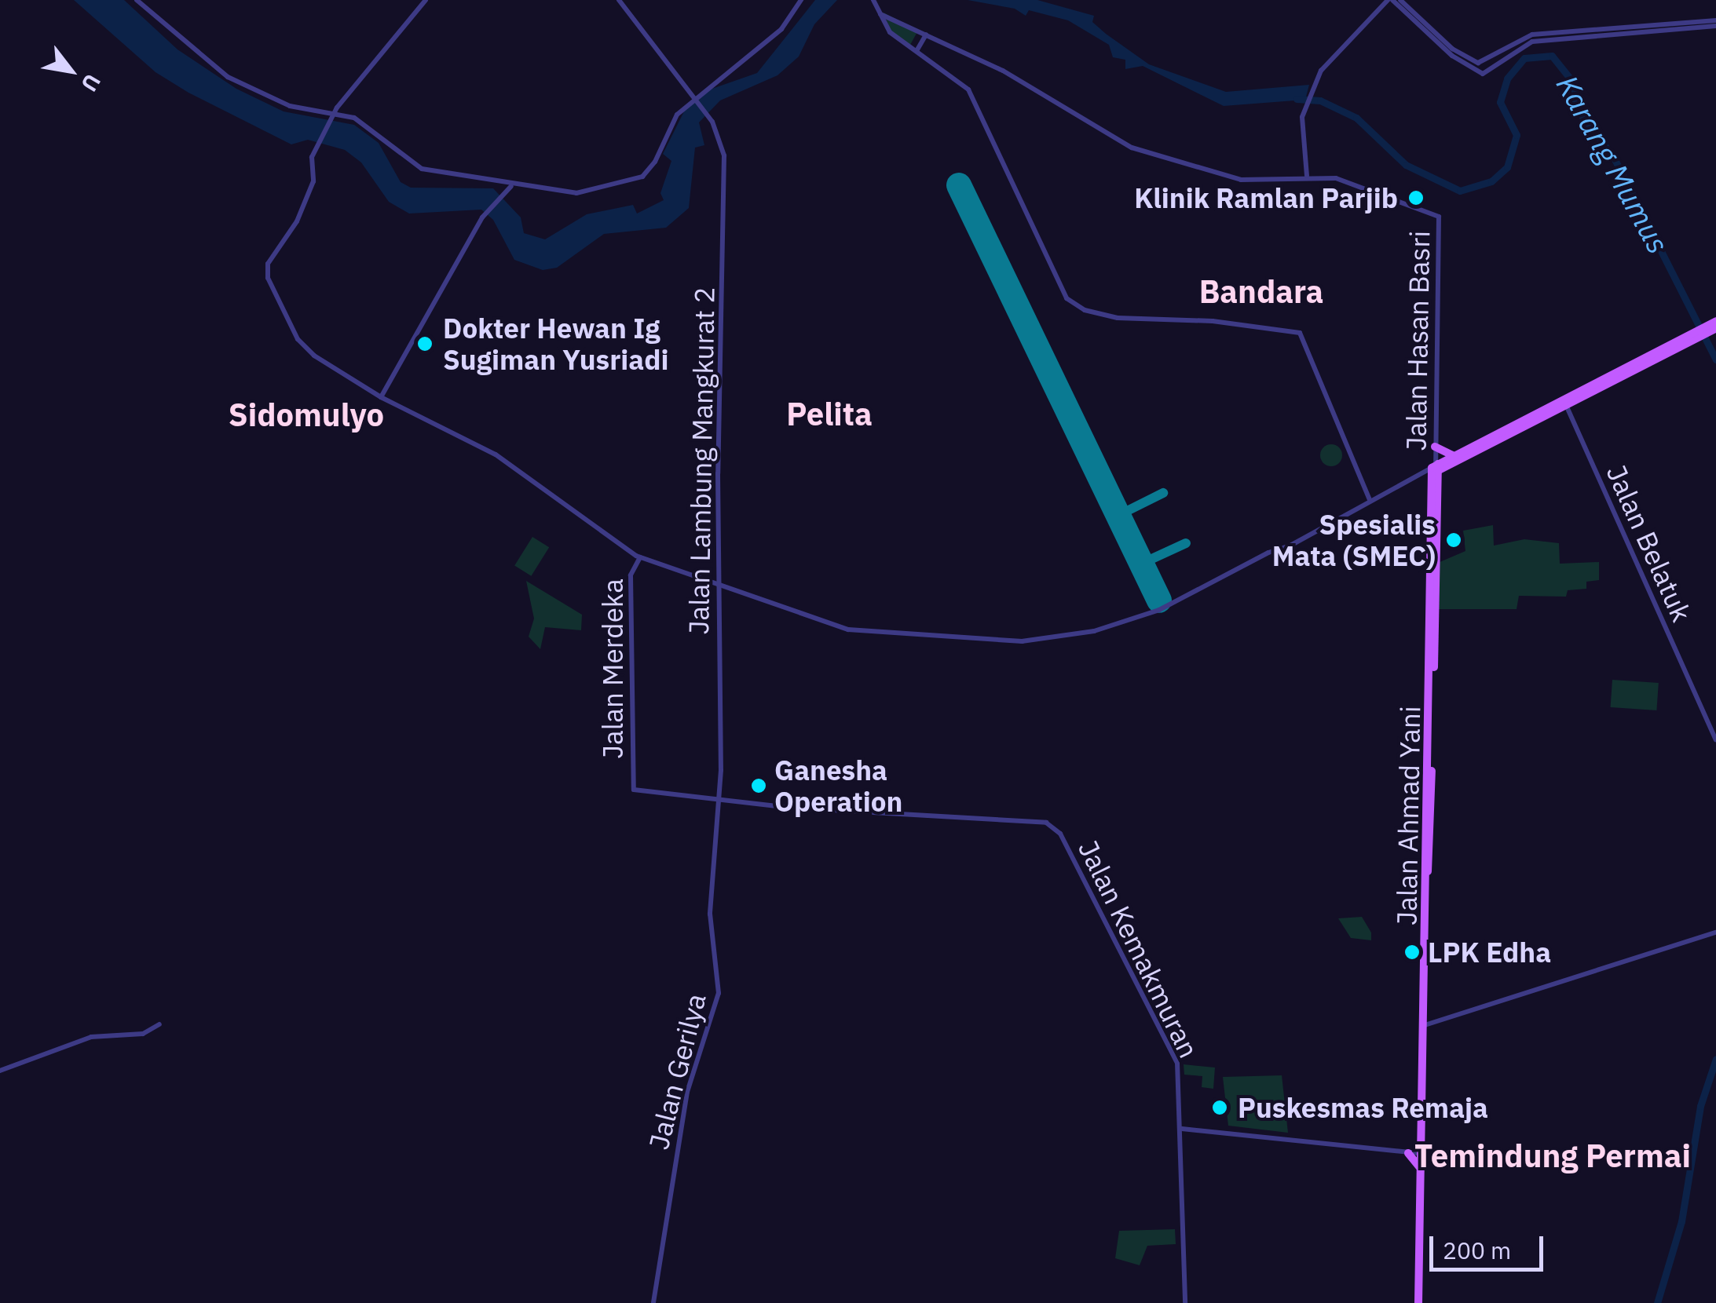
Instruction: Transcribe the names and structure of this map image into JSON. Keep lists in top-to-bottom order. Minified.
{"streets":{"main road":["Jalan Ahmad Yani"],"street":["Jalan Hasan Basri","Jalan Lambung Mangkurat 2","Jalan Belatuk","Jalan Merdeka","Jalan Kemakmuran","Jalan Gerilya"]},"crossings":[["Jalan Hasan Basri","Jalan Ahmad Yani"],["Jalan Lambung Mangkurat 2","Jalan Merdeka"],["Jalan Lambung Mangkurat 2","Jalan Kemakmuran"],["Jalan Lambung Mangkurat 2","Jalan Gerilya"],["Jalan Merdeka","Jalan Kemakmuran"],["Jalan Merdeka","Jalan Gerilya"],["Jalan Kemakmuran","Jalan Gerilya"]],"districts":["Bandara","Pelita","Sidomulyo","Temindung Permai"],"water":["Karang Mumus"],"places":["Klinik Ramlan Parjib","Dokter Hewan Ig Sugiman Yusriadi","Spesialis Mata (SMEC)","Ganesha Operation","LPK Edha","Puskesmas Remaja"],"scale_bar":"200 m","north":"bottom right"}
